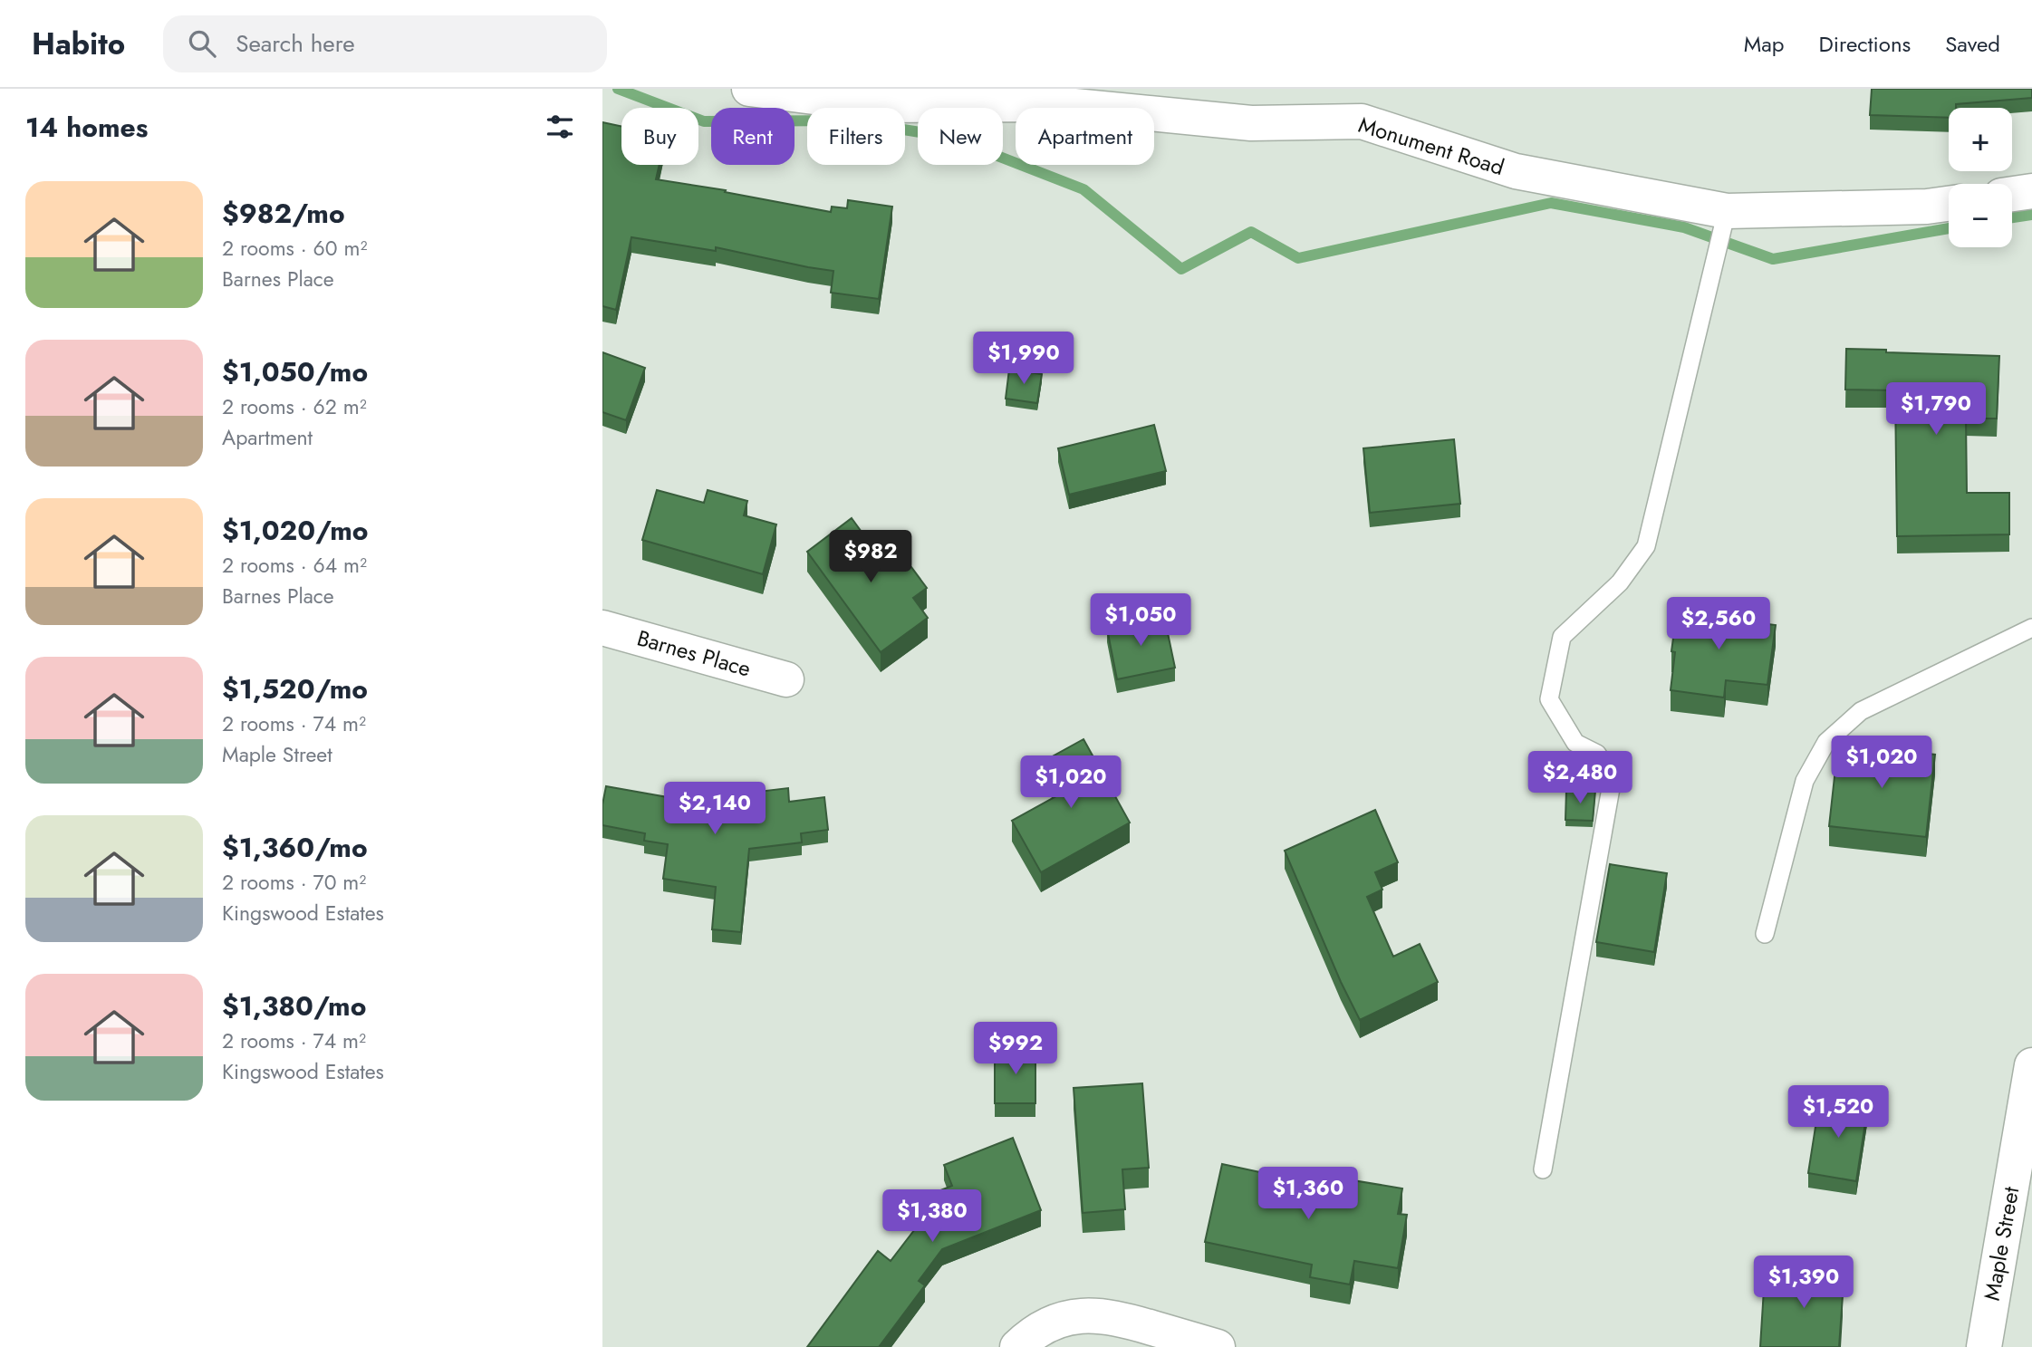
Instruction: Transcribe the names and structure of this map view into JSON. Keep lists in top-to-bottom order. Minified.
{"streets":{"street":["Monument Road","Barnes Place","Maple Street"]},"page":{"header":"Habito","search":"Search here","nav":["Map","Directions","Saved"],"heading":"14 homes","map_buttons":["+","−"],"chip":["Buy","Rent","Filters","New","Apartment"],"list":[{"name":"$982/mo","note":"2 rooms · 60 m² · Barnes Place"},{"name":"$1,050/mo","note":"2 rooms · 62 m² · Apartment"},{"name":"$1,020/mo","note":"2 rooms · 64 m² · Barnes Place"},{"name":"$1,520/mo","note":"2 rooms · 74 m² · Maple Street"},{"name":"$1,360/mo","note":"2 rooms · 70 m² · Kingswood Estates"},{"name":"$1,380/mo","note":"2 rooms · 74 m² · Kingswood Estates"}],"price":["$1,990","$1,790","$982","$1,050","$2,560","$1,020","$2,480","$1,020","$2,140","$992","$1,520","$1,360","$1,380","$1,390"]}}
